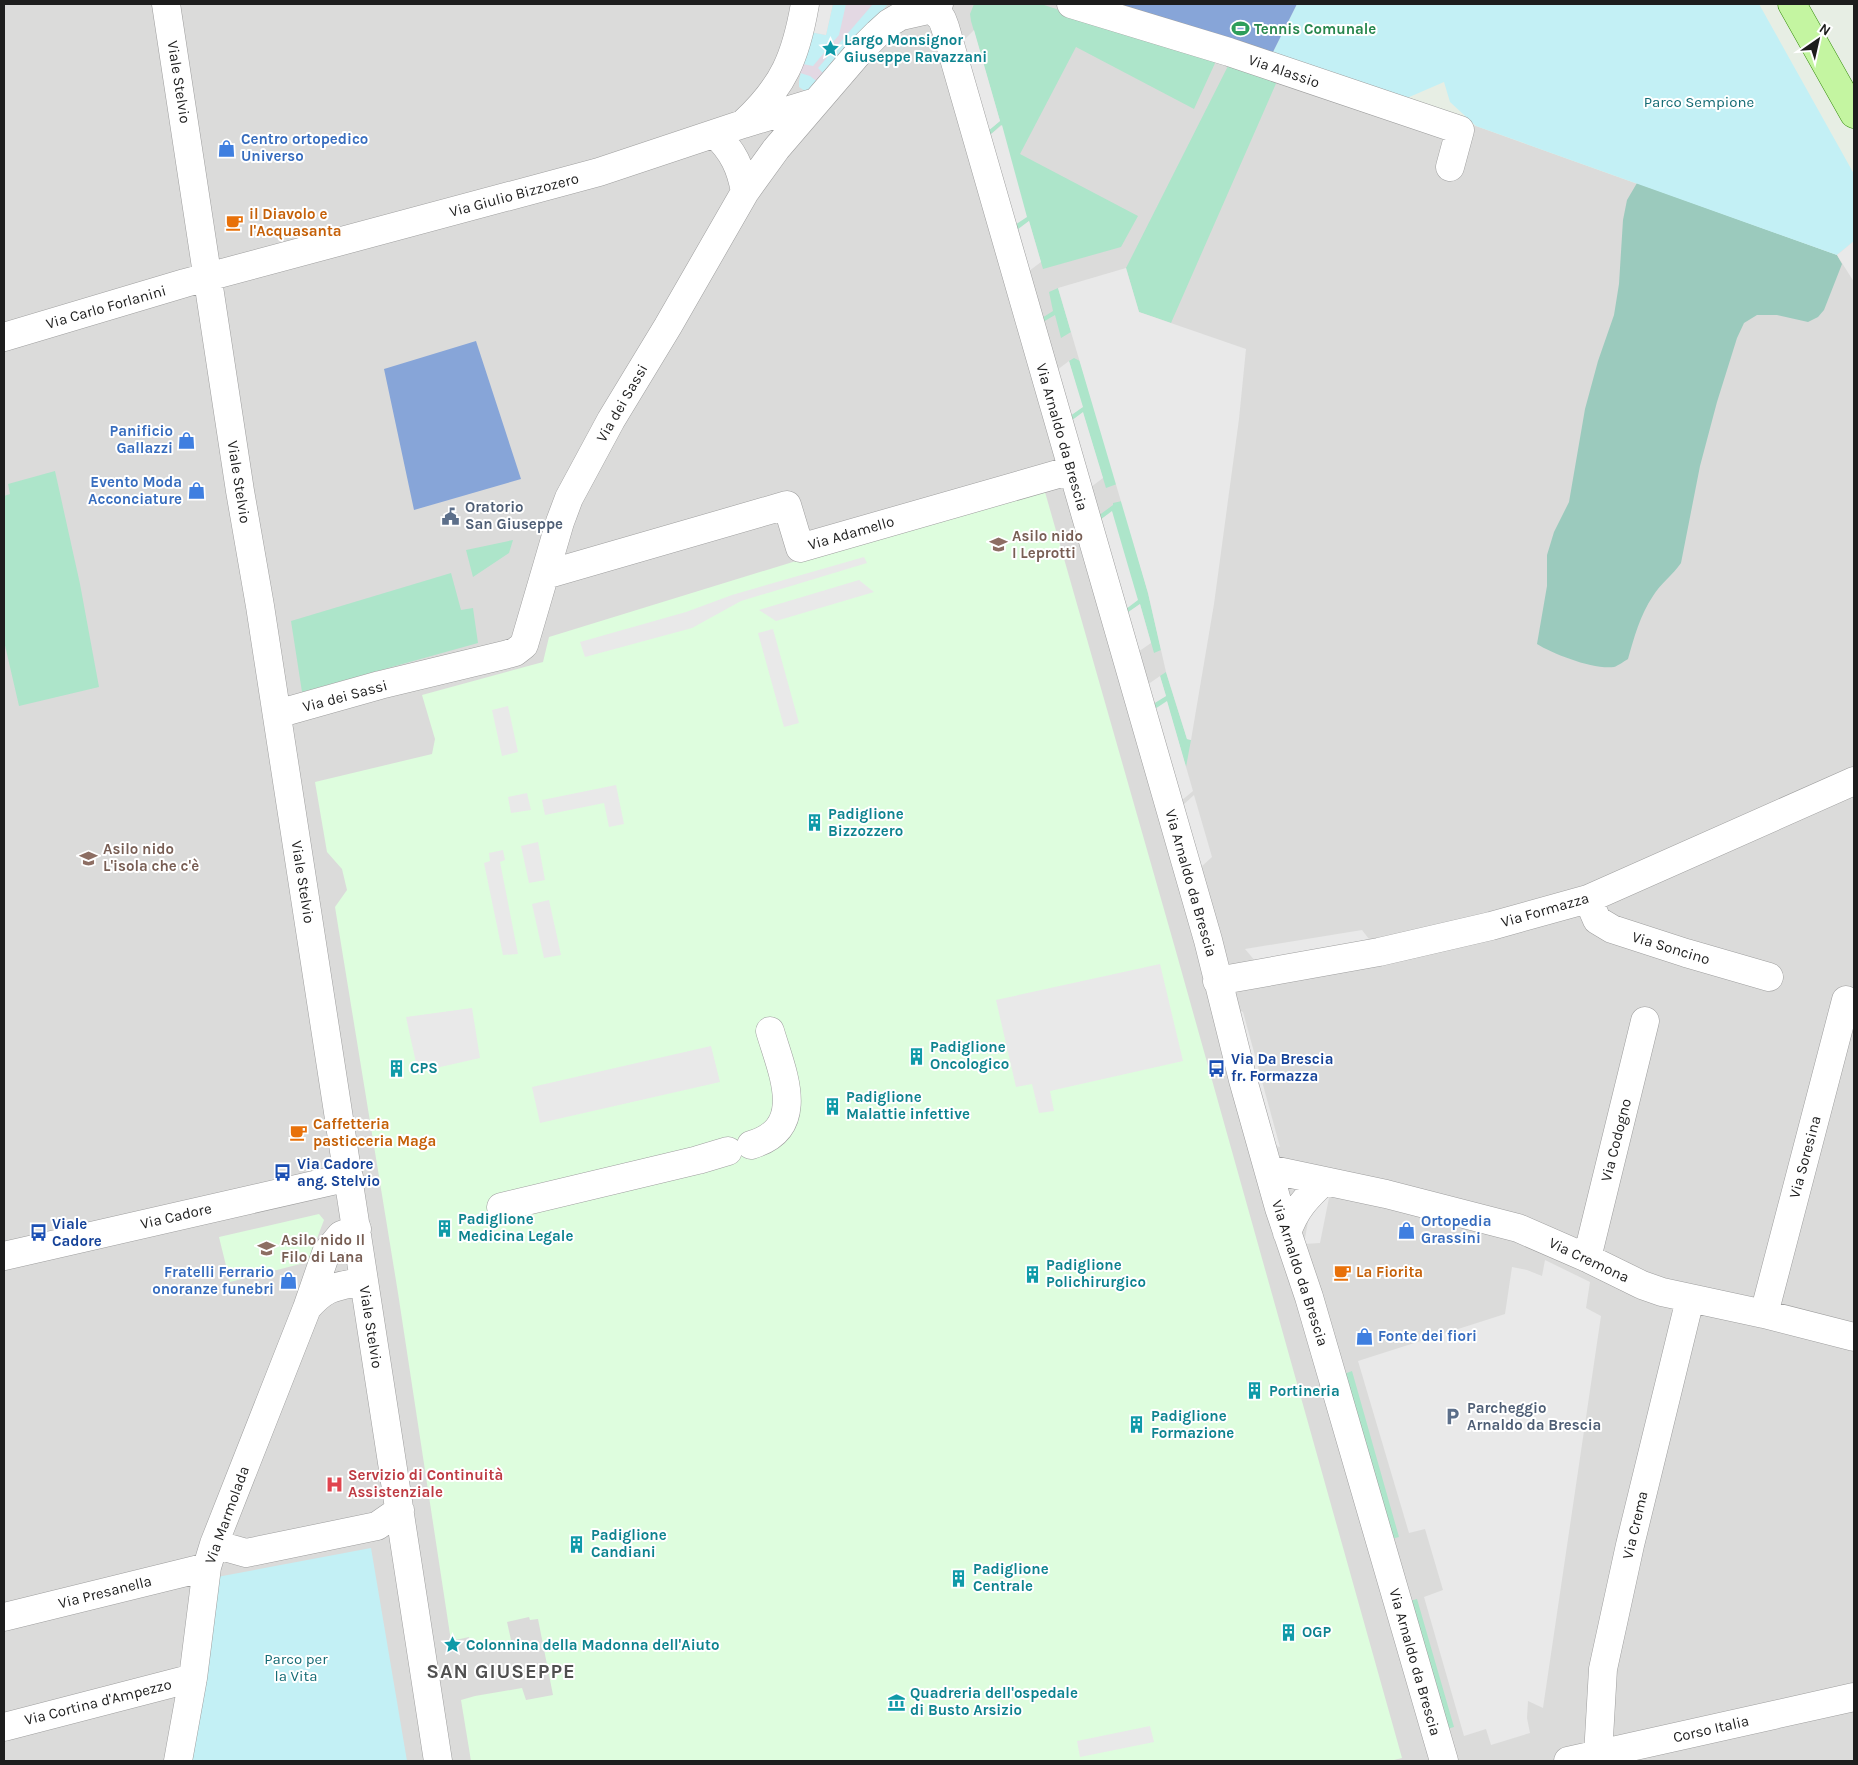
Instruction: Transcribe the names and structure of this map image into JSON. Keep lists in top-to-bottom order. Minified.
{"streets":{"street":["Via Alassio","Viale Stelvio","Via Giulio Bizzozero","Via Carlo Forlanini","Via dei Sassi","Via Arnaldo da Brescia","Via Adamello","Via Formazza","Via Soncino","Via Codogno","Via Soresina","Via Cadore","Via Cremona","Via Marmolada","Via Crema","Via Presanella","Via Cortina d'Ampezzo","Corso Italia"]},"crossings":[["Viale Stelvio","Via Giulio Bizzozero"],["Viale Stelvio","Via Carlo Forlanini"],["Viale Stelvio","Via dei Sassi"],["Viale Stelvio","Via Cadore"],["Viale Stelvio","Via Marmolada"],["Viale Stelvio","Via Presanella"],["Via Giulio Bizzozero","Via Carlo Forlanini"],["Via Giulio Bizzozero","Via dei Sassi"],["Via dei Sassi","Via Arnaldo da Brescia"],["Via dei Sassi","Via Adamello"],["Via Arnaldo da Brescia","Via Adamello"],["Via Arnaldo da Brescia","Via Formazza"],["Via Arnaldo da Brescia","Via Cremona"],["Via Formazza","Via Soncino"],["Via Codogno","Via Cremona"],["Via Soresina","Via Cremona"],["Via Cremona","Via Crema"],["Via Marmolada","Via Presanella"],["Via Marmolada","Via Cortina d'Ampezzo"],["Via Crema","Corso Italia"]],"districts":["SAN GIUSEPPE"],"parks":["Parco Sempione","Parco per la Vita"],"places":{"sports":["Tennis Comunale"],"place":["Largo Monsignor Giuseppe Ravazzani","Colonnina della Madonna dell'Aiuto"],"shop":["Centro ortopedico Universo","Panificio Gallazzi","Evento Moda Acconciature","Ortopedia Grassini","Fratelli Ferrario onoranze funebri","Fonte dei fiori"],"cafe":["il Diavolo e l'Acquasanta","Caffetteria pasticceria Maga","La Fiorita"],"public building":["Oratorio San Giuseppe"],"school or university":["Asilo nido I Leprotti","Asilo nido L'isola che c'è","Asilo nido Il Filo di Lana"],"building":["Padiglione Bizzozzero","Padiglione Oncologico","CPS","Padiglione Malattie infettive","Padiglione Medicina Legale","Padiglione Polichirurgico","Portineria","Padiglione Formazione","Padiglione Candiani","Padiglione Centrale","OGP"],"bus stop":["Via Da Brescia fr. Formazza","Via Cadore ang. Stelvio","Viale Cadore"],"parking":["Parcheggio Arnaldo da Brescia"],"hospital":["Servizio di Continuità Assistenziale"],"museum":["Quadreria dell'ospedale di Busto Arsizio"]},"north":"top right"}
